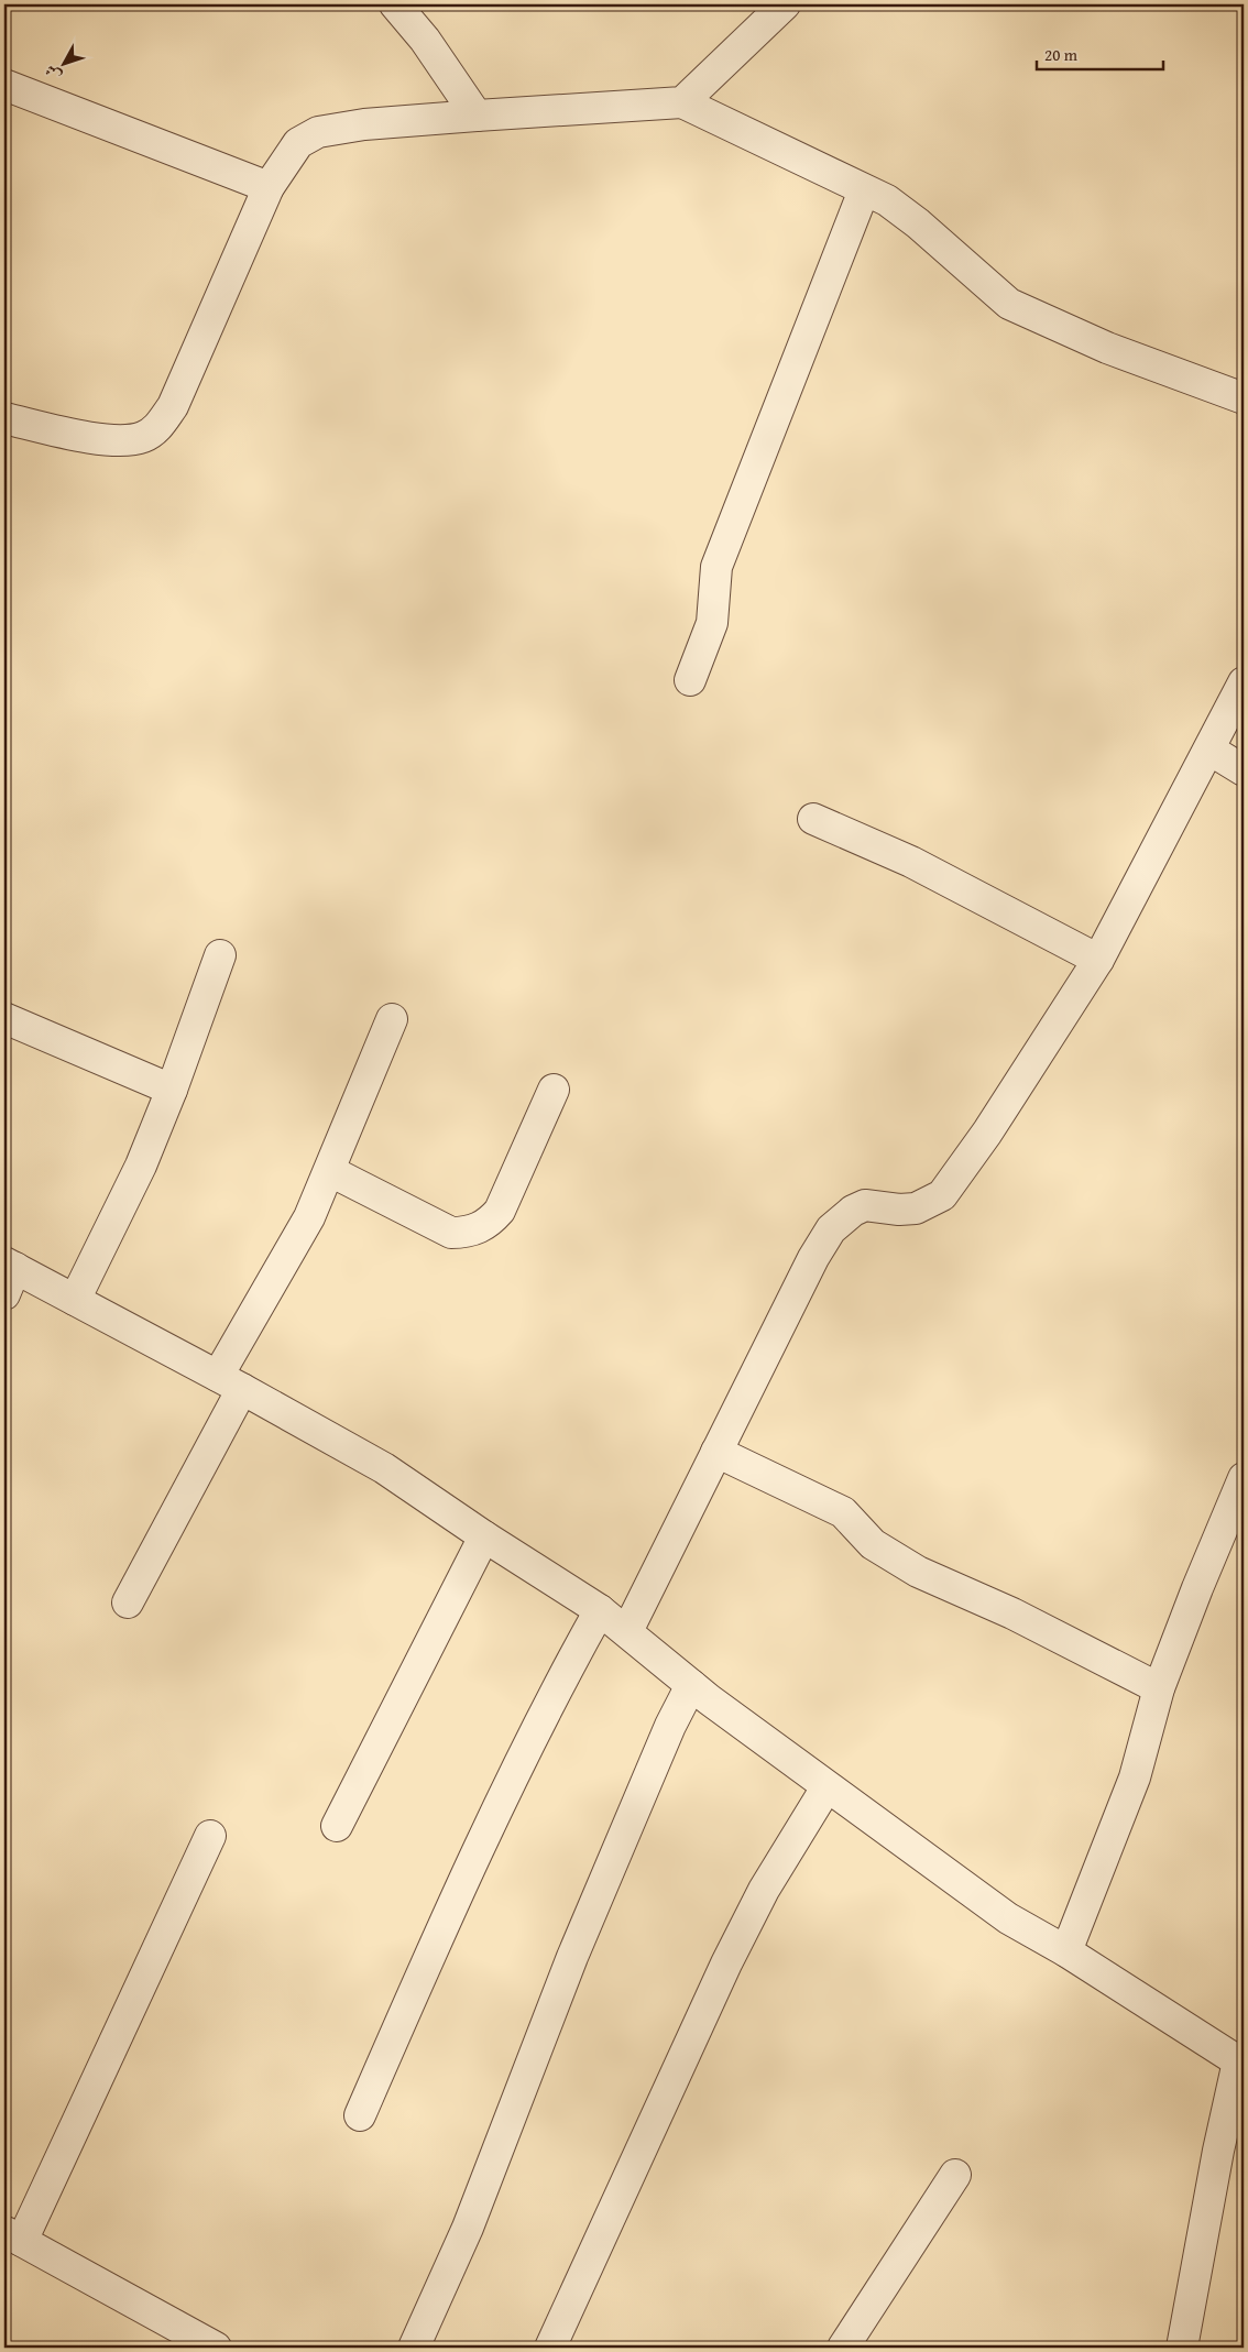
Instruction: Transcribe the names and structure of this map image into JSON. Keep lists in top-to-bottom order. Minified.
{"scale_bar":"20 m","north":"bottom left"}
